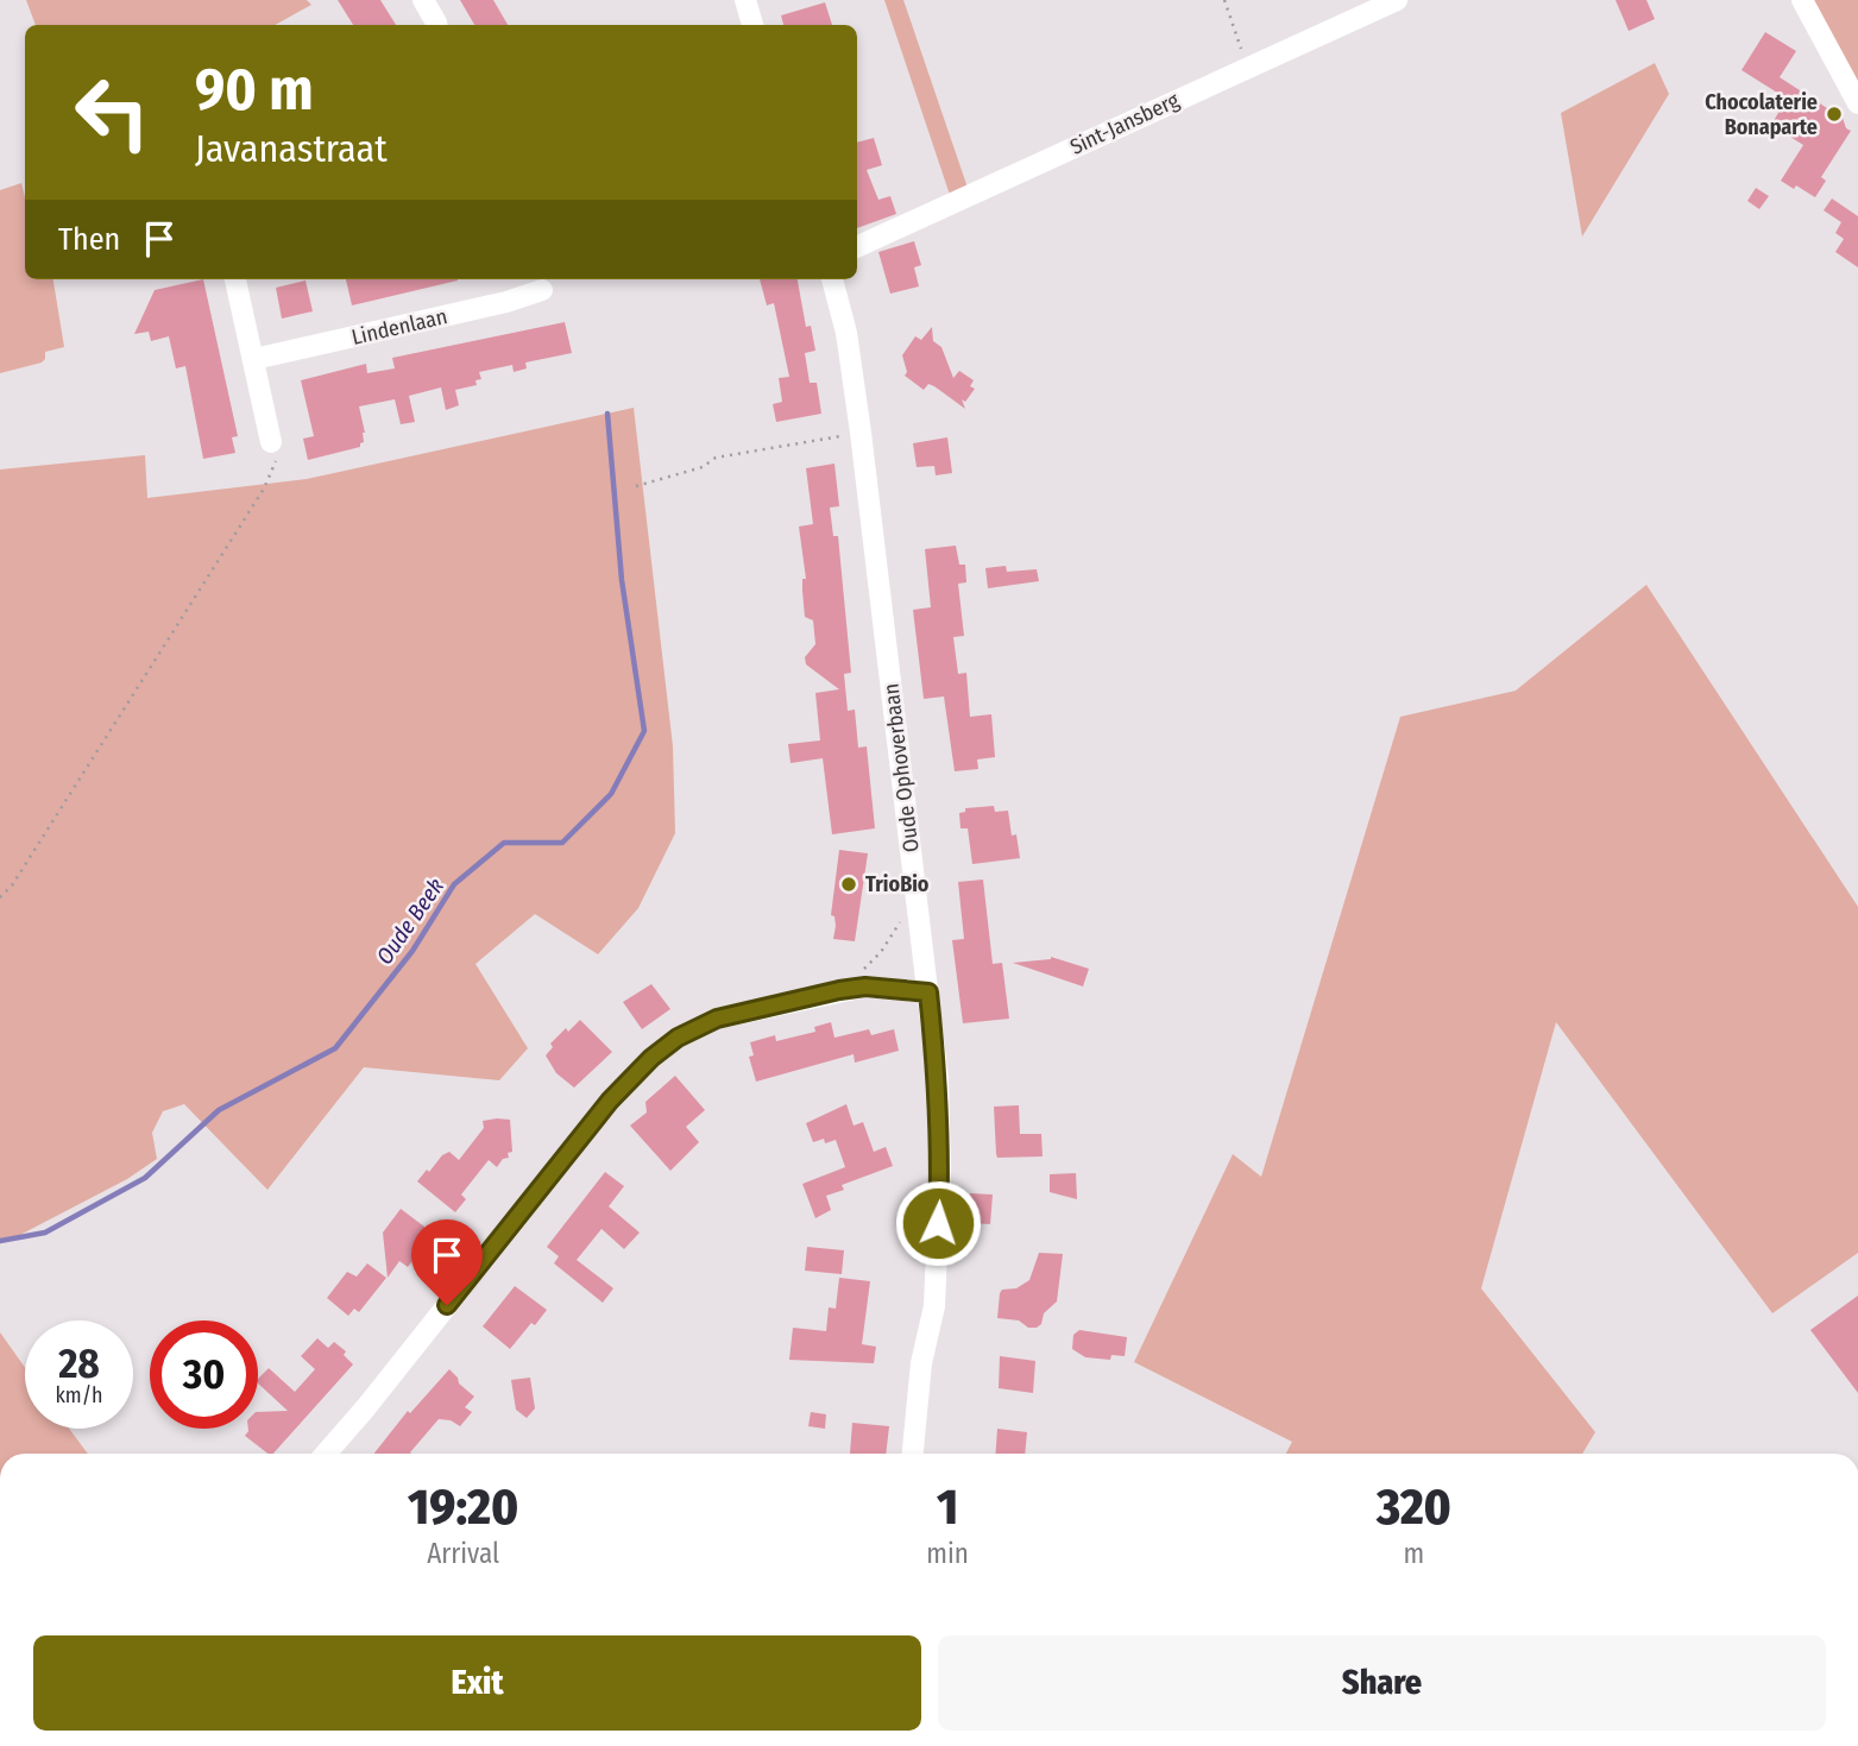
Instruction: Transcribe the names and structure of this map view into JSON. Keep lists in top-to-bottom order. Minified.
{"streets":{"street":["Sint-Jansberg","Lindenlaan","Oude Ophoverbaan"]},"water":["Oude Beek"],"places":["Chocolaterie Bonaparte","TrioBio"],"page":{"turn":["90 m","Javanastraat"],"then":"Then","speed":"28 km/h","limit":"30","eta":["19:20","Arrival","1","min","320","m"],"buttons":["Exit","Share"]}}
